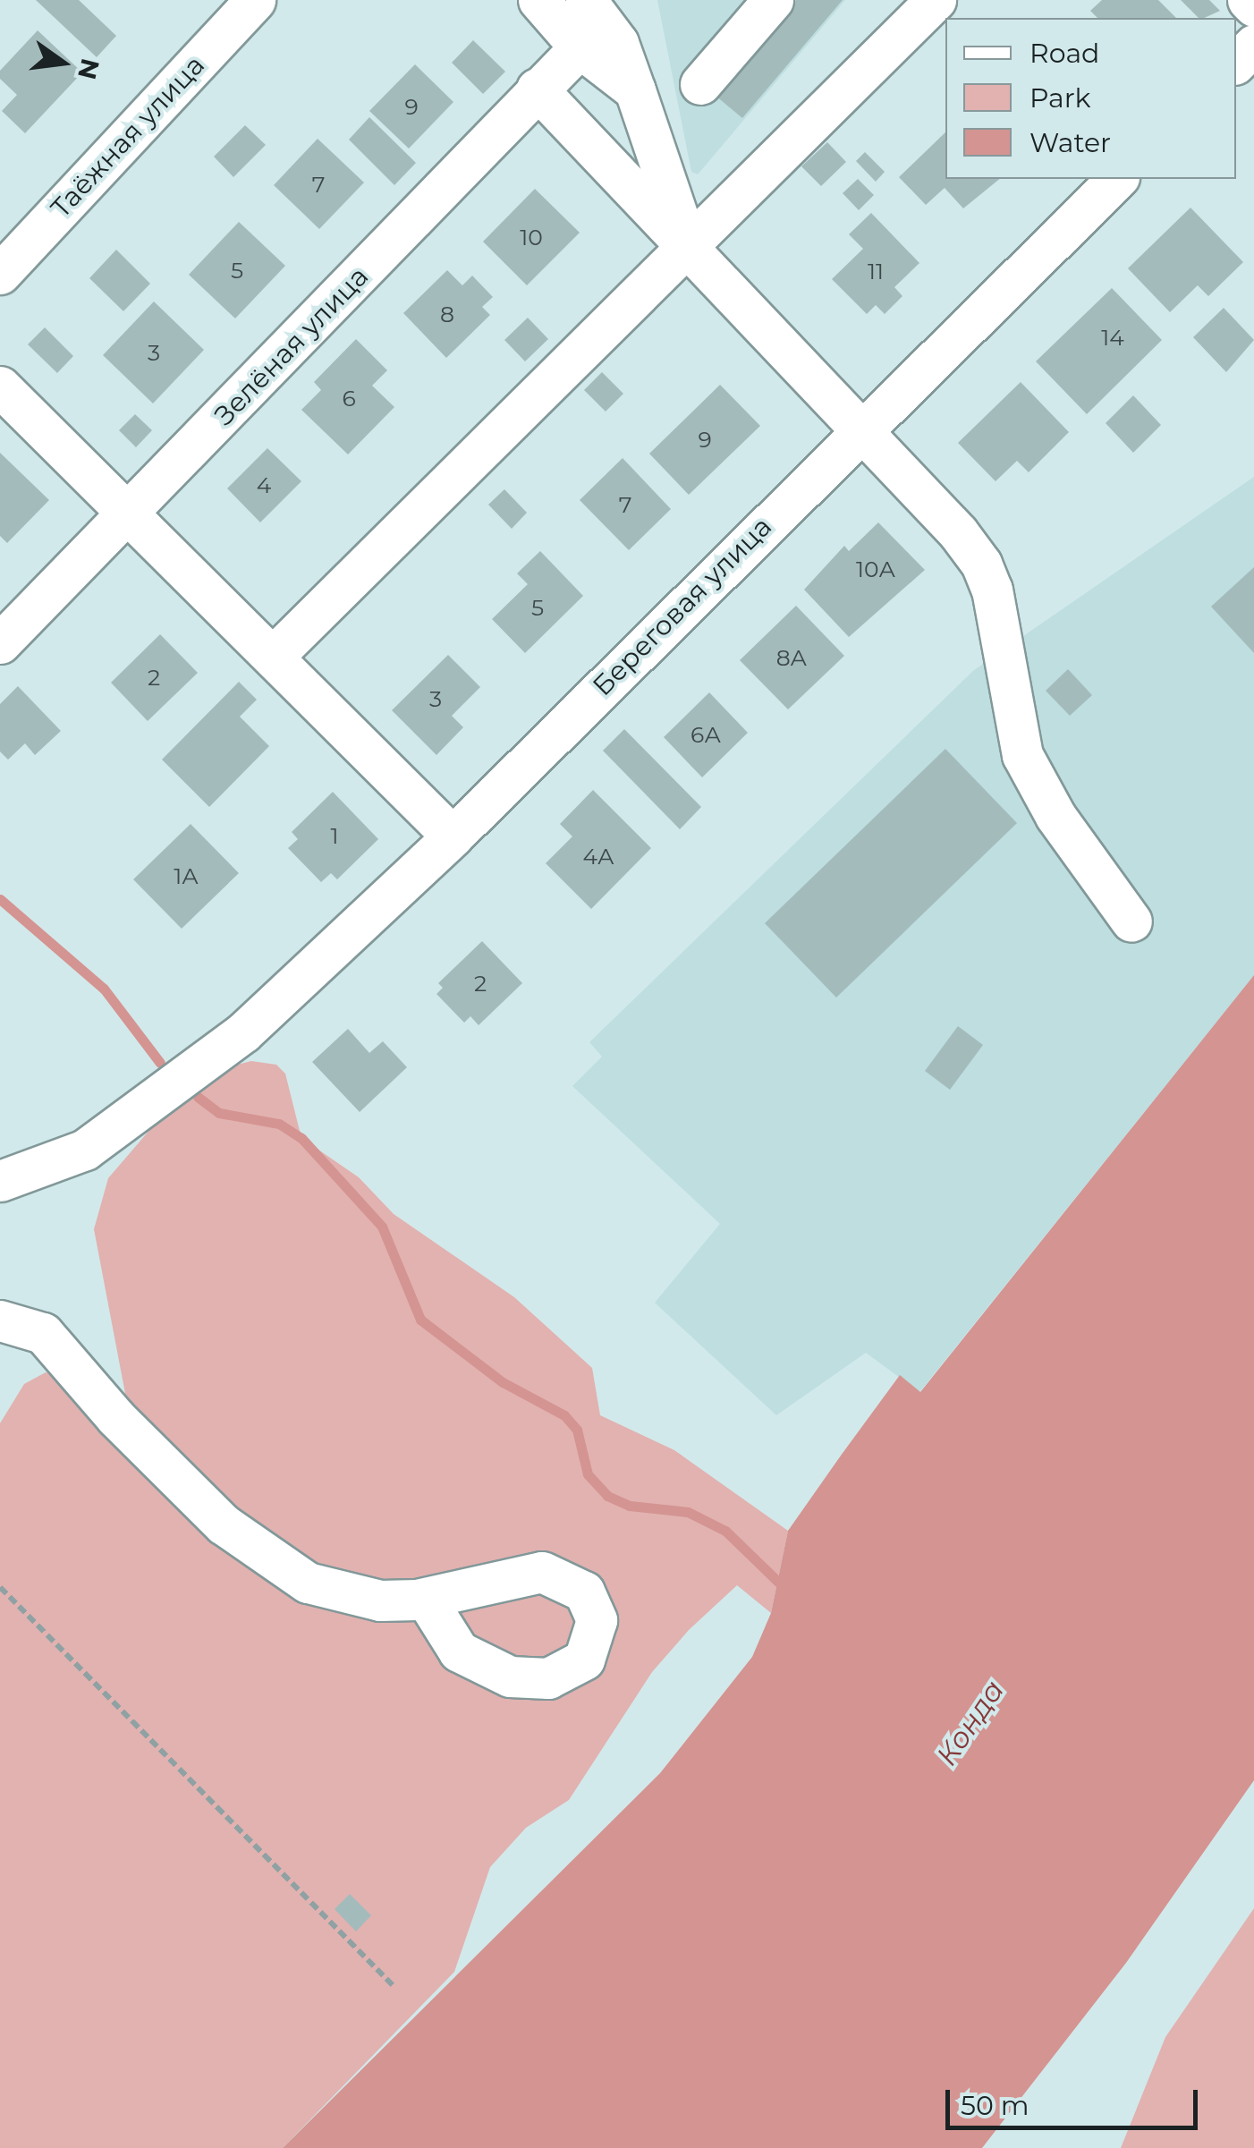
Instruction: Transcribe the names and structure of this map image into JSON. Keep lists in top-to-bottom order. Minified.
{"streets":{"street":["Таёжная улица","Зелёная улица","Береговая улица"]},"water":["Конда"],"house_numbers":["9","7","10","5","11","8","14","3","6","9","4","7","10А","5","8А","2","3","6А","1","4А","1А","2"],"legend":["Road","Park","Water"],"scale_bar":"50 m","north":"right"}
